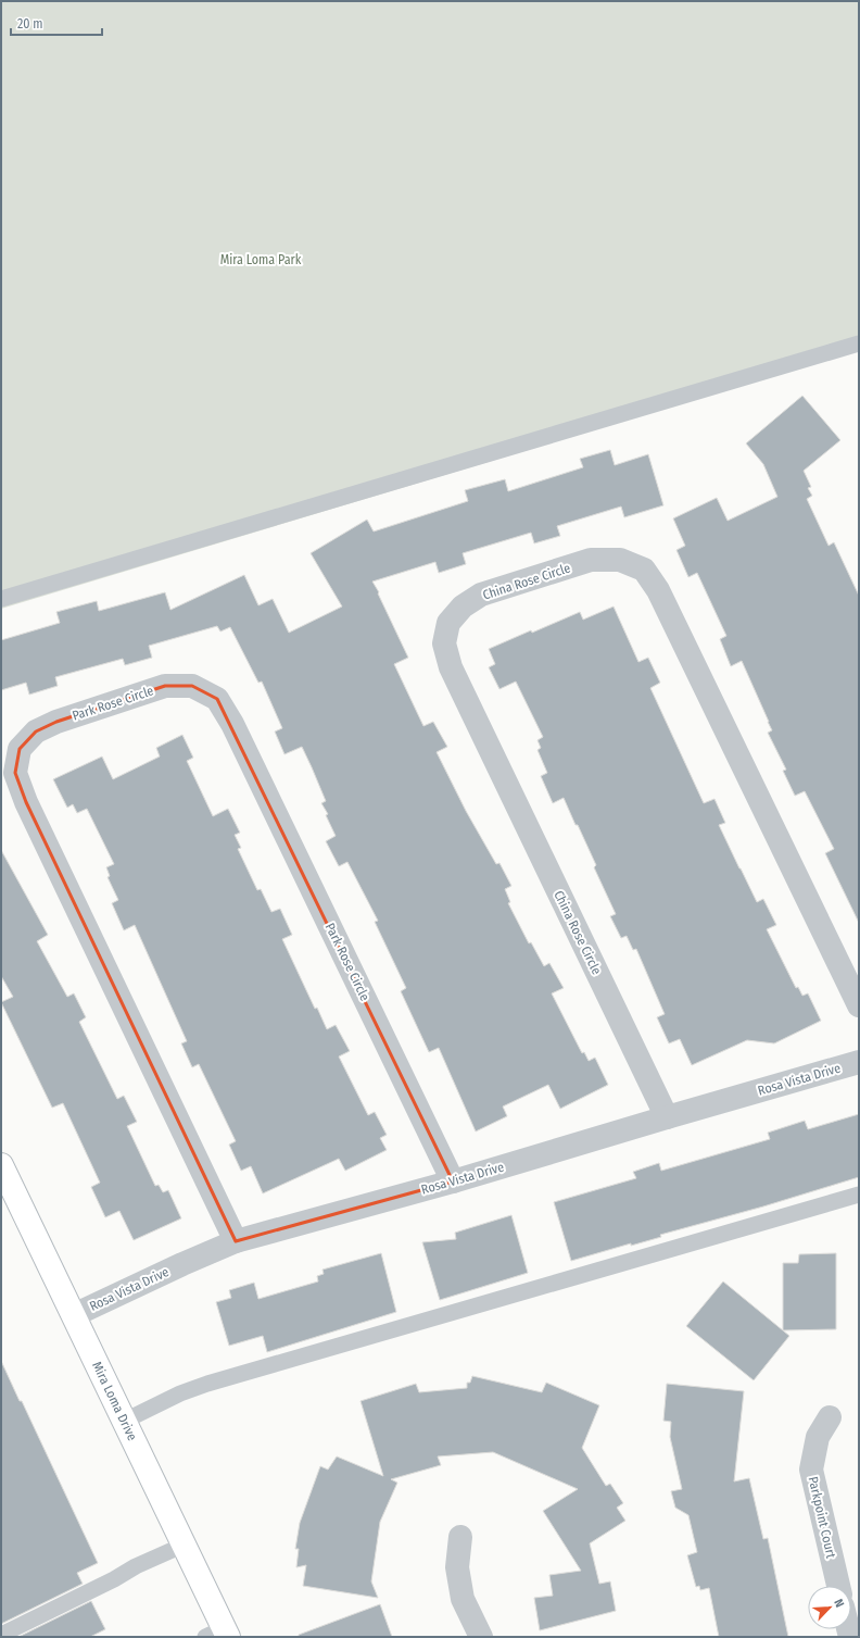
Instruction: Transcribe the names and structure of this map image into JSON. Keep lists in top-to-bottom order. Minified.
{"streets":{"main road":["Mira Loma Drive"],"street":["China Rose Circle","Park Rose Circle","Rosa Vista Drive","Parkpoint Court"]},"crossings":[["China Rose Circle","Rosa Vista Drive"],["Park Rose Circle","Rosa Vista Drive"],["Rosa Vista Drive","Mira Loma Drive"]],"parks":["Mira Loma Park"],"scale_bar":"20 m","north":"top right"}
